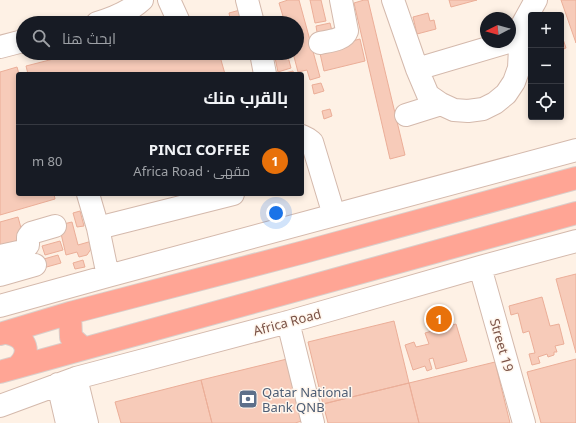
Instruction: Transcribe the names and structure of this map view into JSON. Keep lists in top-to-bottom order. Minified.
{"streets":{"street":["Africa Road","Street 19"]},"crossings":[["Africa Road","Street 19"]],"places":{"bank":["Qatar National Bank QNB"]},"north":"left","page":{"map_buttons":["+","−"],"search":"ابحث هنا","heading":"بالقرب منك","list":[{"mark":"1","name":"PINCI COFFEE","note":"مقهى · Africa Road","value":"80 m"}],"pins":"1"}}
